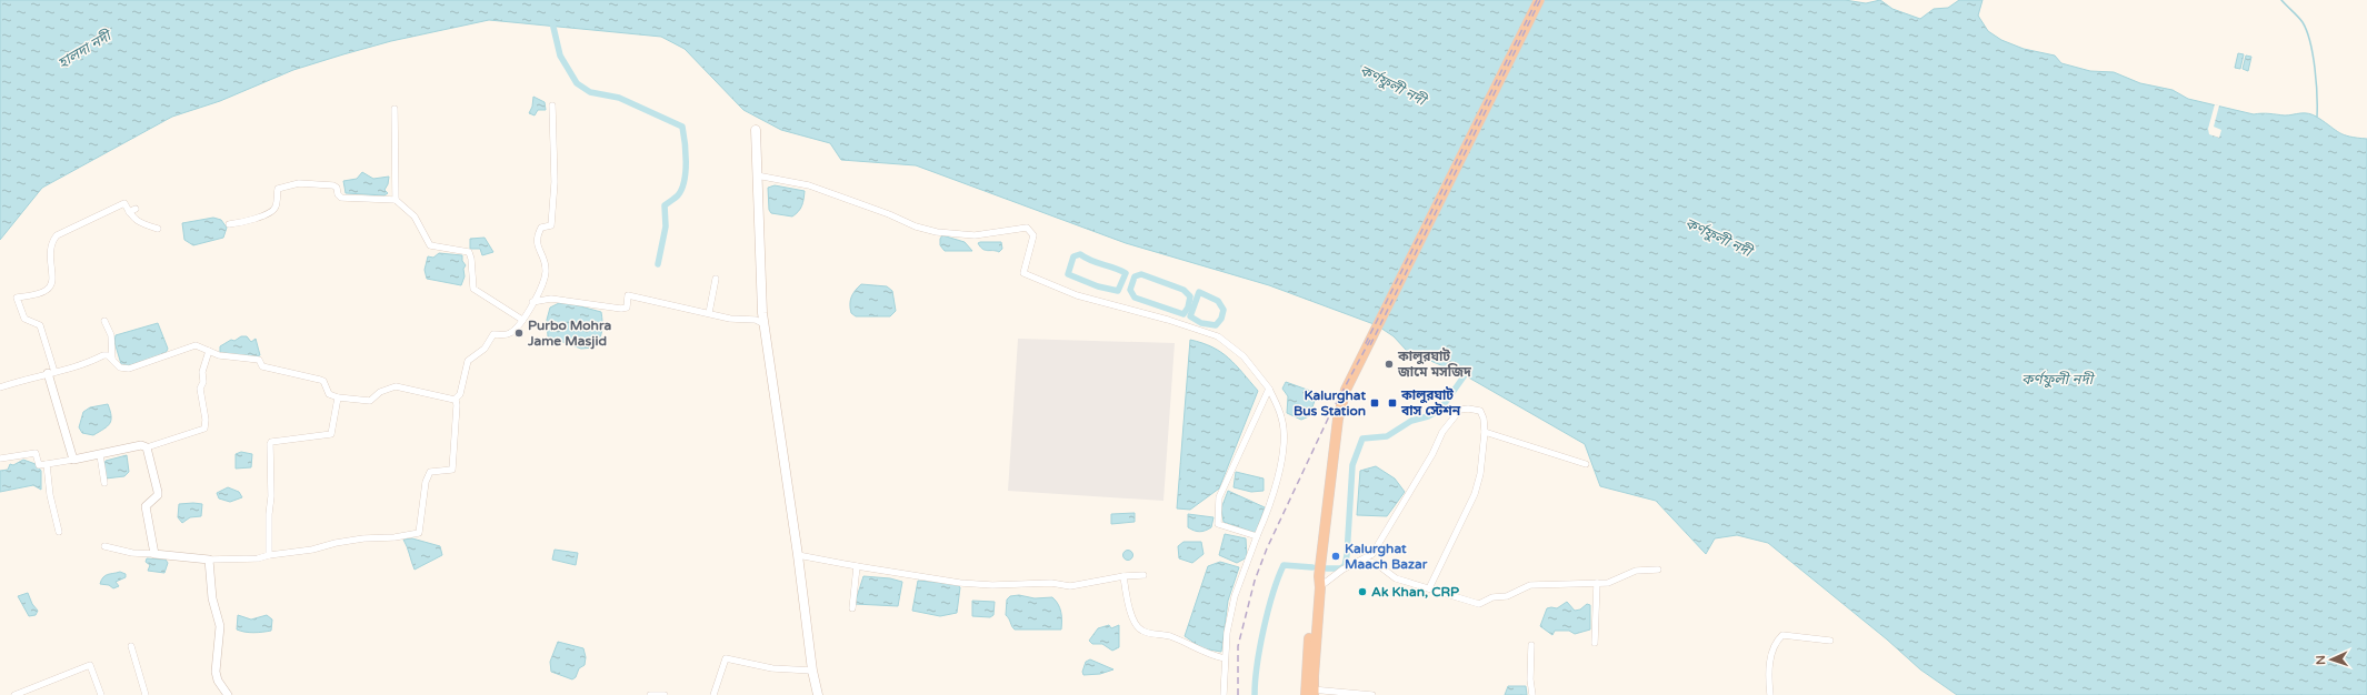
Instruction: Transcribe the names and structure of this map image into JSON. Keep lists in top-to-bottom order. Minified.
{"water":["হালদা নদী","কর্ণফুলী নদী"],"places":{"other":["Purbo Mohra Jame Masjid","কালুরঘাট জামে মসজিদ","Kalurghat Maach Bazar","Ak Khan, CRP"],"transit":["Kalurghat Bus Station","কালুরঘাট বাস স্টেশন"]},"north":"left"}
